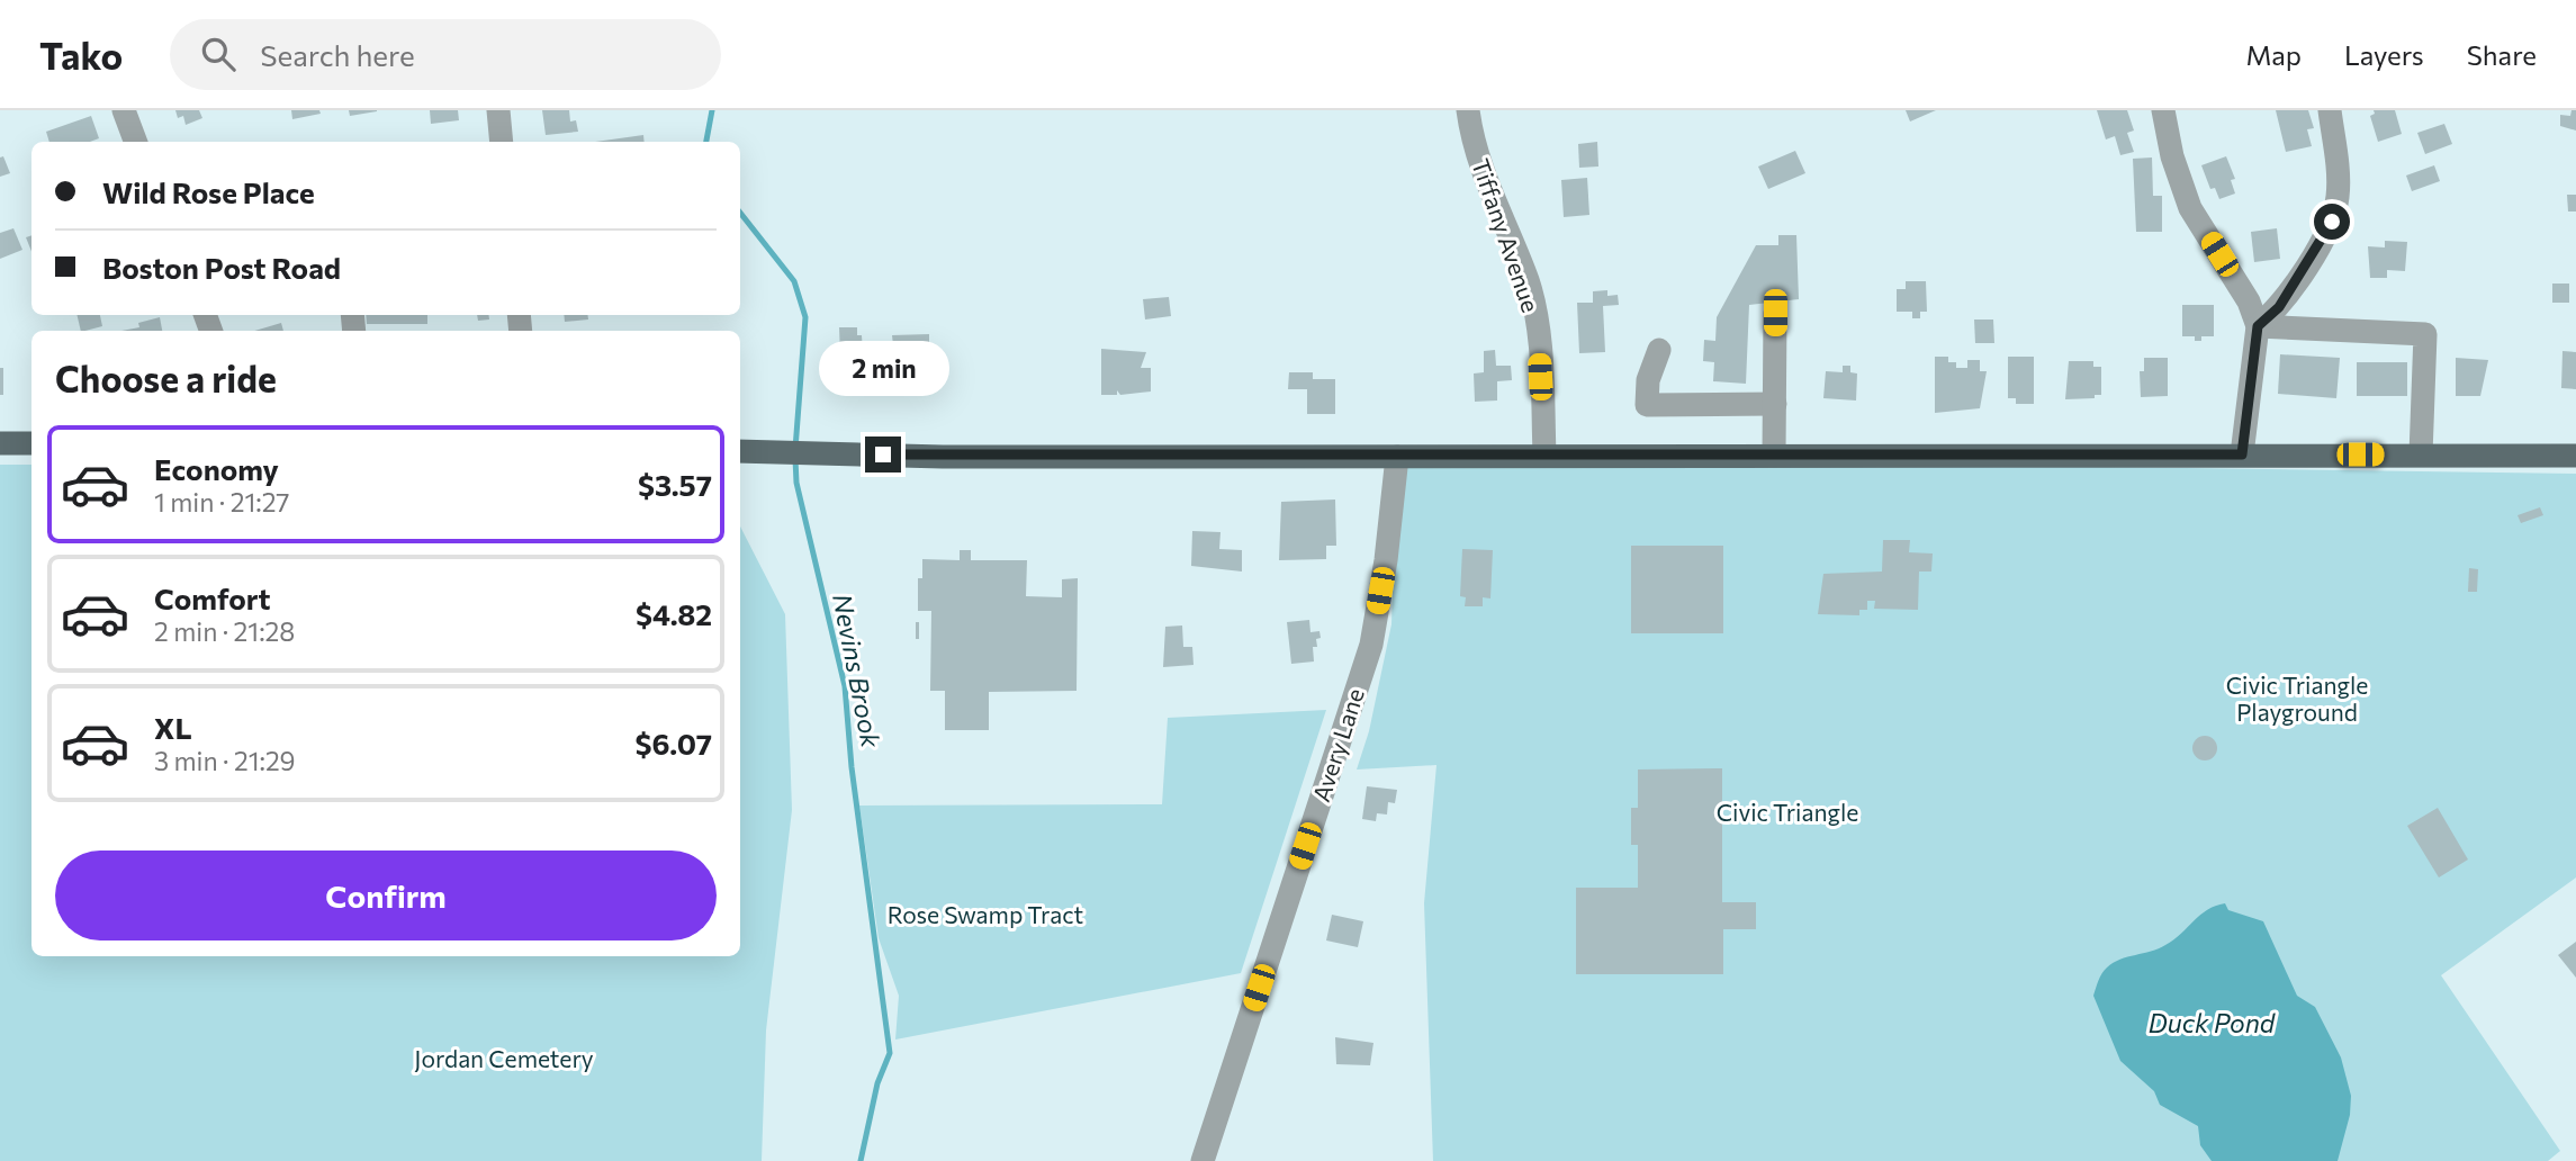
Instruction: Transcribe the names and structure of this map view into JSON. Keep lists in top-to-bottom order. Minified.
{"streets":{"street":["Tiffany Avenue","Avery Lane"]},"water":["Nevins Brook","Duck Pond"],"parks":["Civic Triangle Playground","Civic Triangle","Rose Swamp Tract","Jordan Cemetery"],"page":{"header":"Tako","search":"Search here","nav":["Map","Layers","Share"],"banner":["Wild Rose Place","Boston Post Road"],"heading":"Choose a ride","bubble":"2 min","list":[{"name":"Economy","note":"1 min · 21:27","value":"$3.57"},{"name":"Comfort","note":"2 min · 21:28","value":"$4.82"},{"name":"XL","note":"3 min · 21:29","value":"$6.07"}],"buttons":"Confirm"}}
